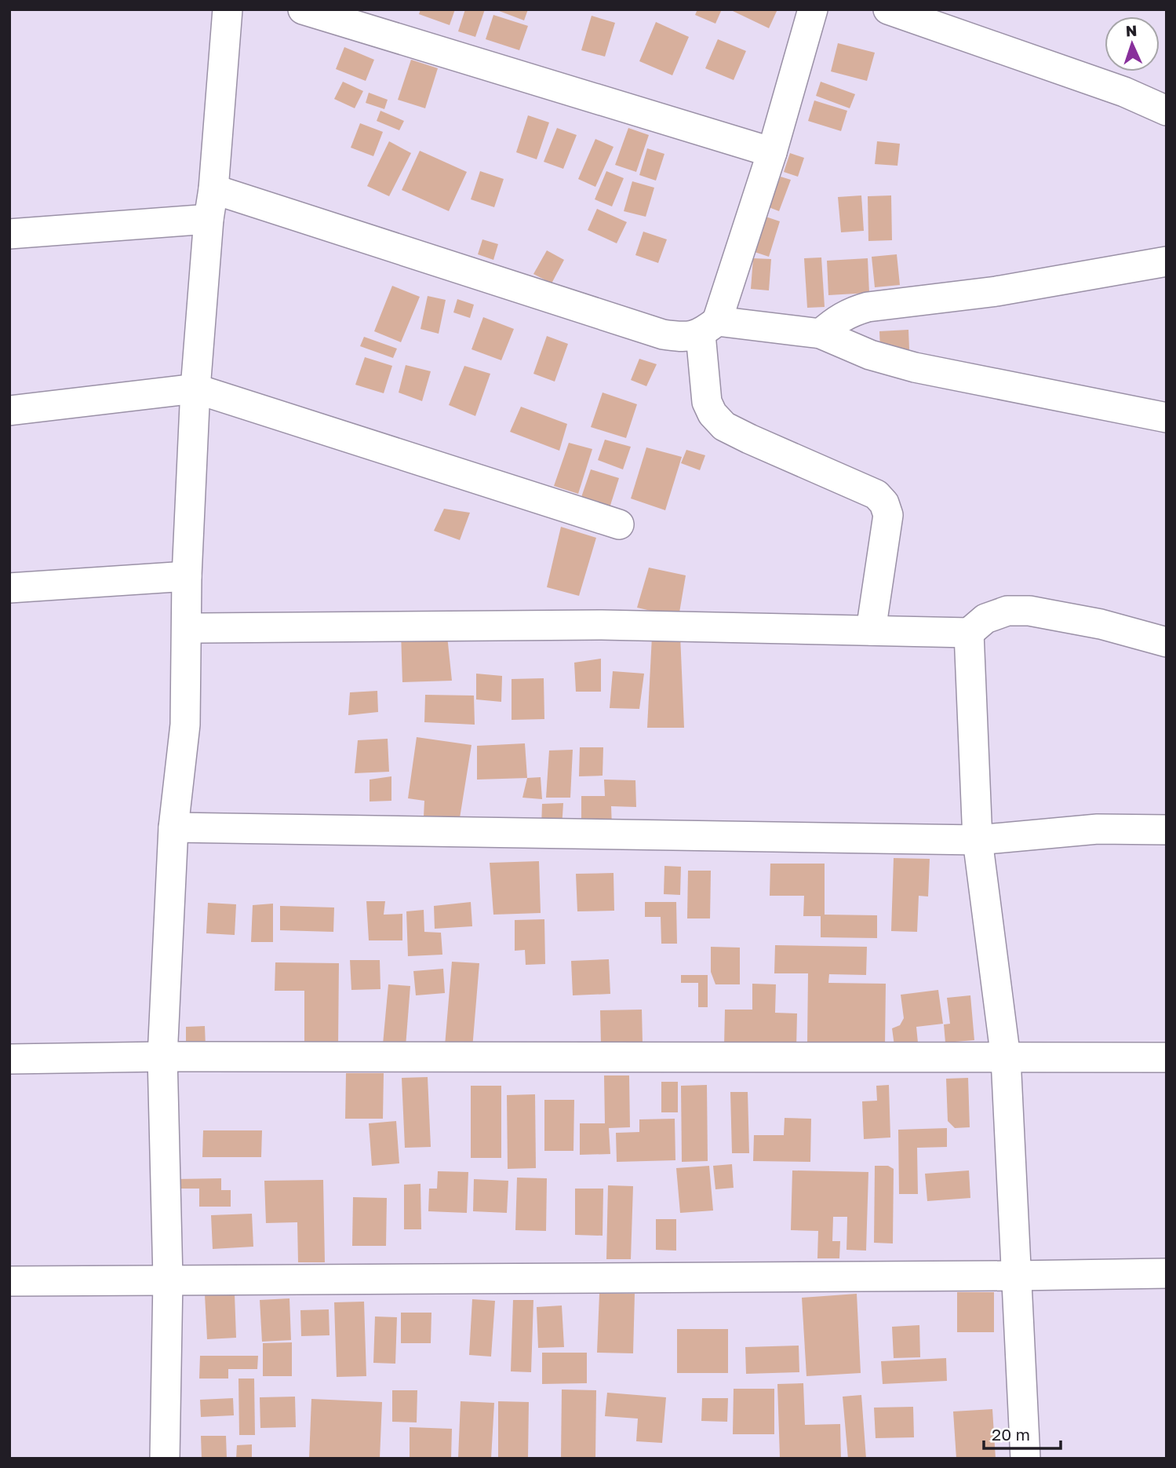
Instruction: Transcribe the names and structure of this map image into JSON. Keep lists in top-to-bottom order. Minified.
{"scale_bar":"20 m","north":"top"}
